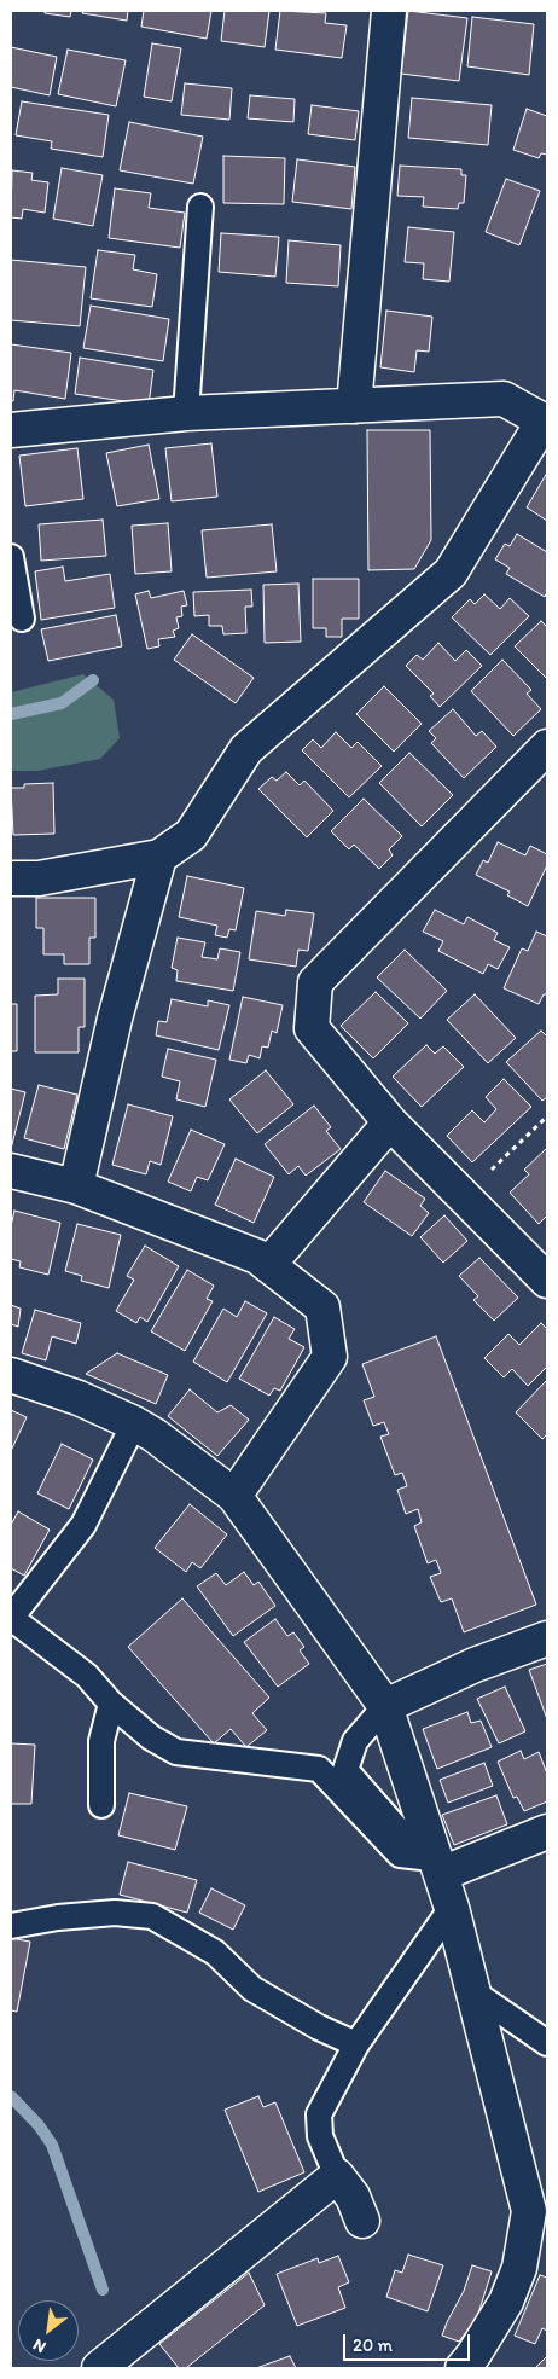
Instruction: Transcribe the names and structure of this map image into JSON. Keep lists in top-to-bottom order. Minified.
{"scale_bar":"20 m","north":"bottom left"}
